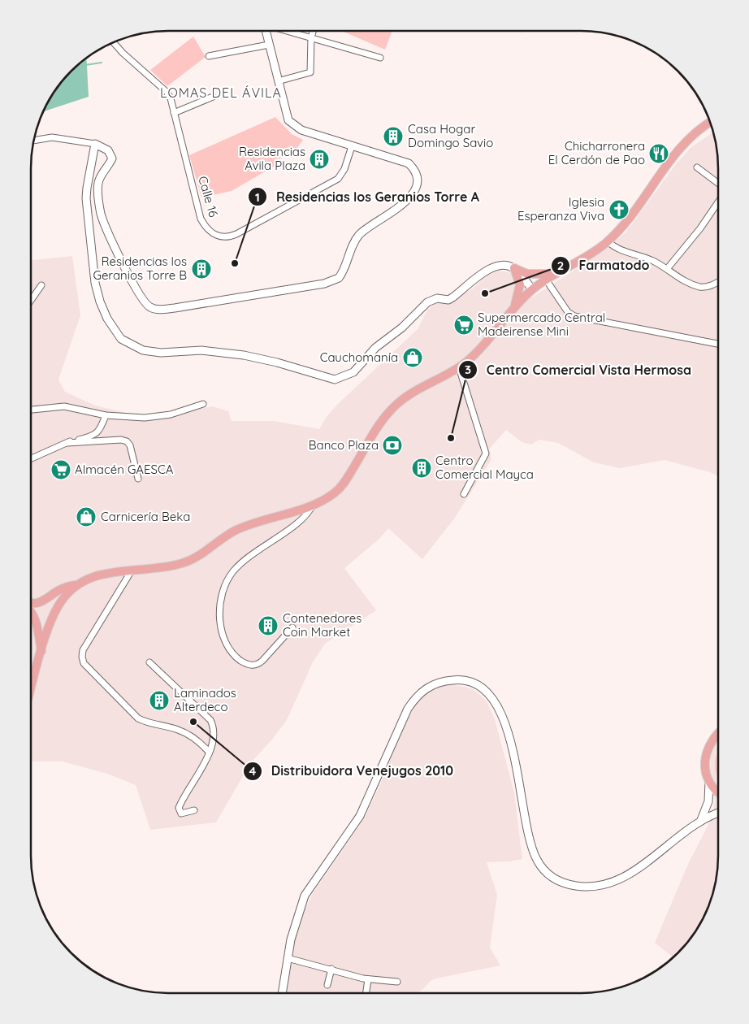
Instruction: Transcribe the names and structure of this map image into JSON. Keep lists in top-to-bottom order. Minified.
{"streets":{"street":["Calle 16"]},"districts":["LOMAS DEL ÁVILA"],"places":{"building":["Casa Hogar Domingo Savio","Residencias Avila Plaza","Residencias los Geranios Torre B","Centro Comercial Mayca","Contenedores Coin Market","Laminados Alterdeco"],"restaurant":["Chicharronera El Cerdón de Pao"],"church":["Iglesia Esperanza Viva"],"other":["Residencias los Geranios Torre A","Farmatodo","Centro Comercial Vista Hermosa","Distribuidora Venejugos 2010"],"supermarket":["Supermercado Central Madeirense Mini","Almacén GAESCA"],"shop":["Cauchomanía","Carnicería Beka"],"bank":["Banco Plaza"]}}
